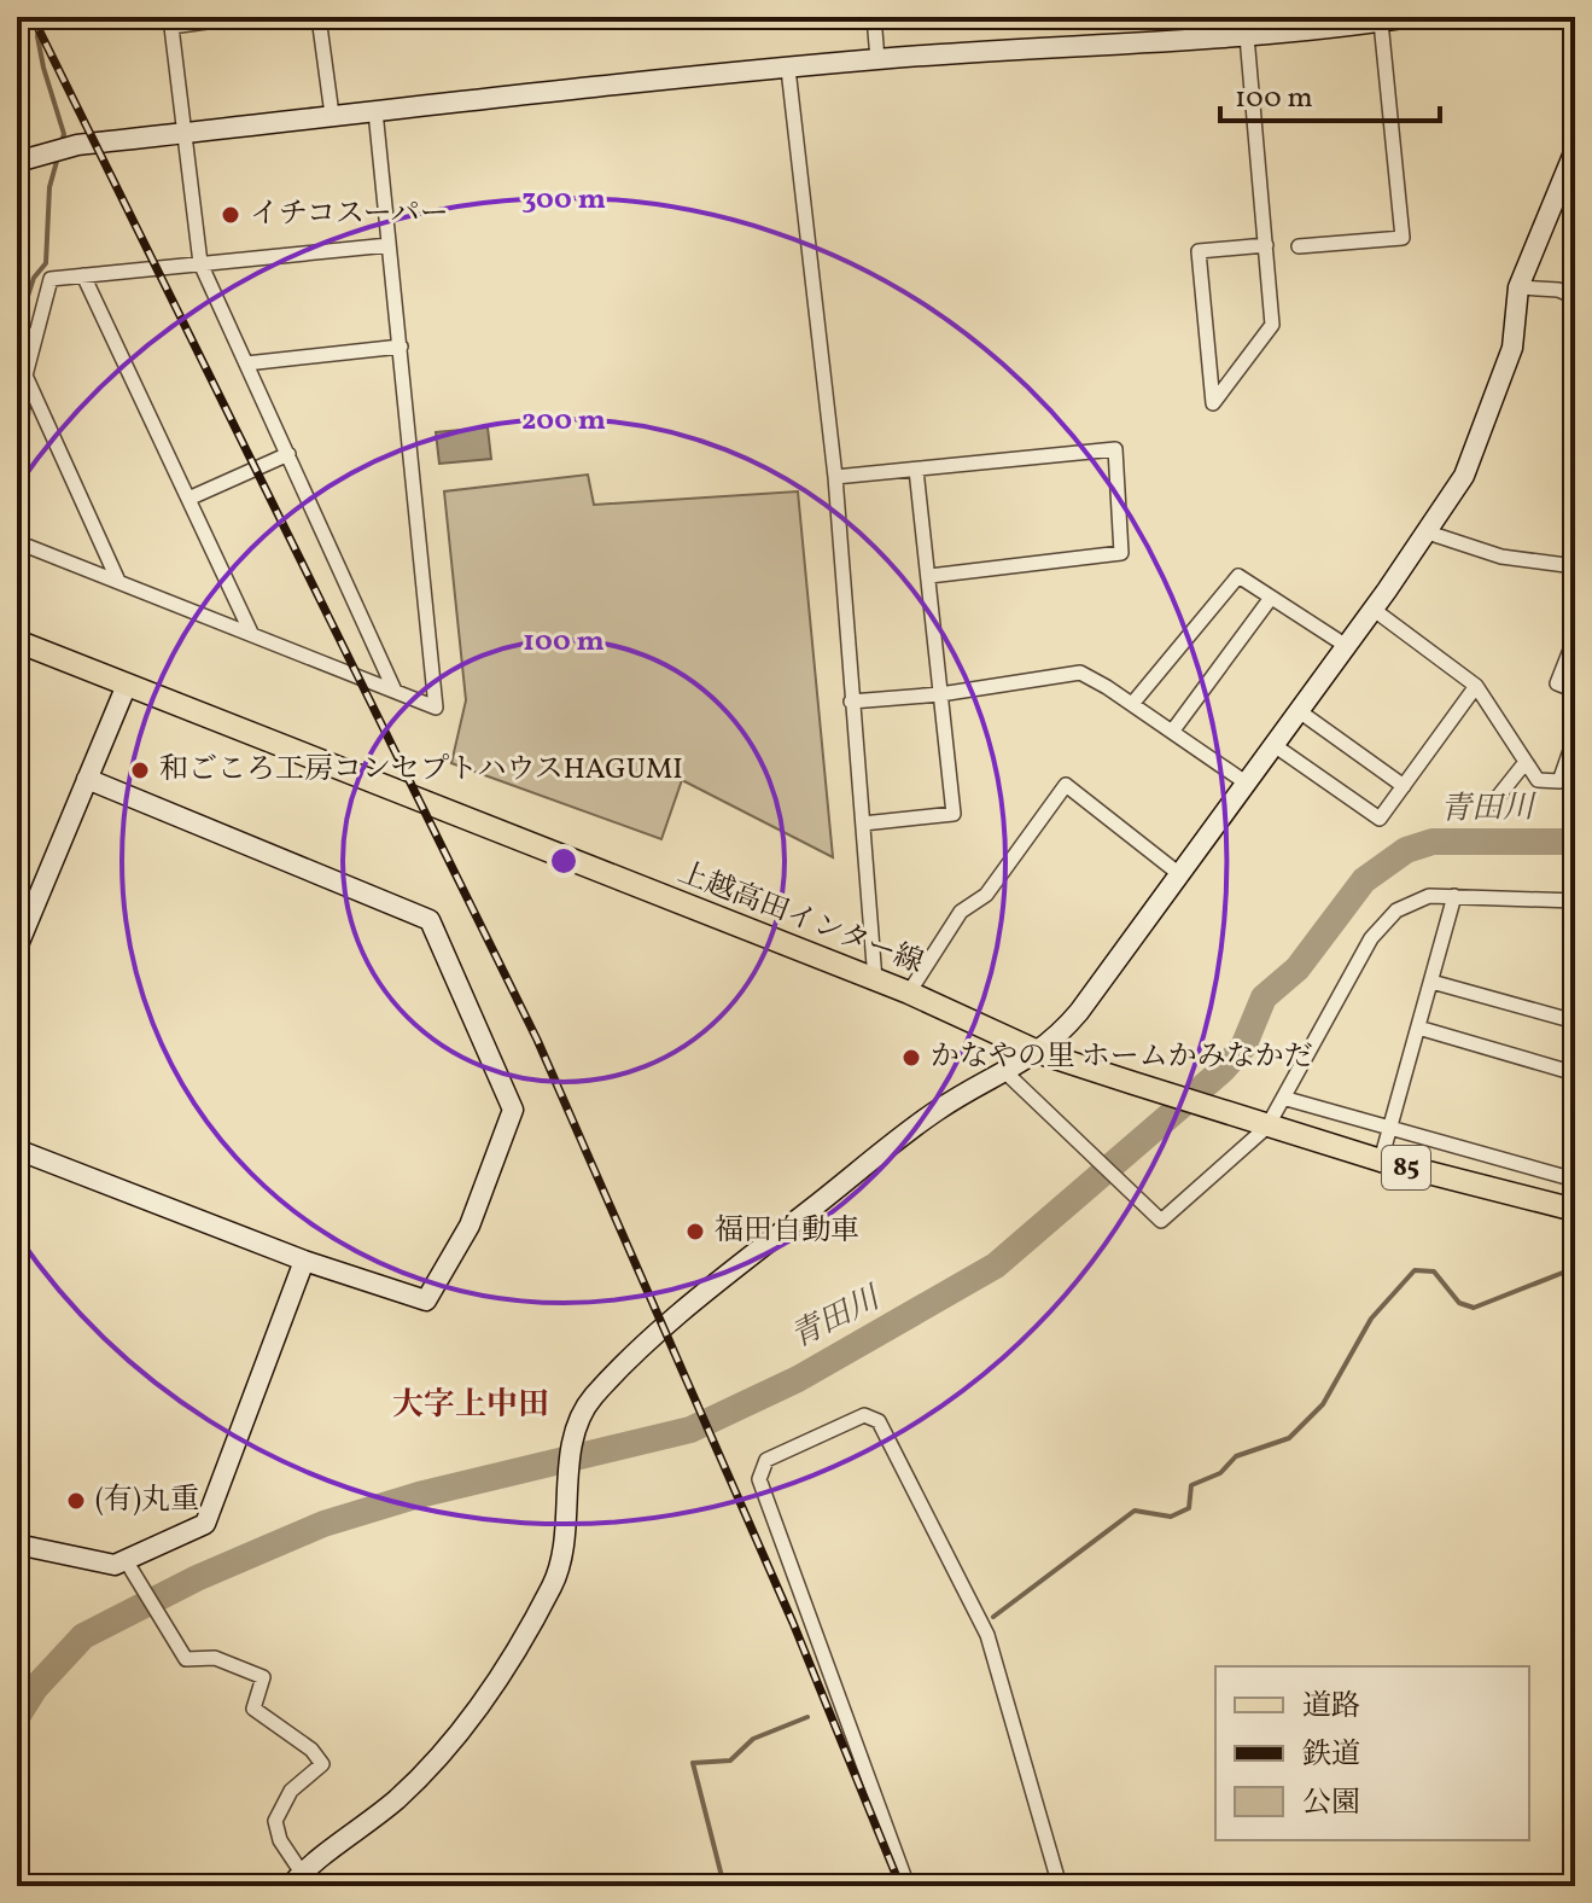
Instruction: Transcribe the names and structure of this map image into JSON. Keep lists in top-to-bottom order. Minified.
{"streets":{"main road":["上越高田インター線","85"]},"districts":["大字上中田"],"water":["青田川"],"places":["イチコスーパー","和ごころ工房コンセプトハウスHAGUMI","かなやの里 ホームかみなかだ","福田自動車","(有)丸重"],"legend":["道路","鉄道","公園"],"scale_bar":"100 m","rings":["300 m","200 m","100 m"]}
